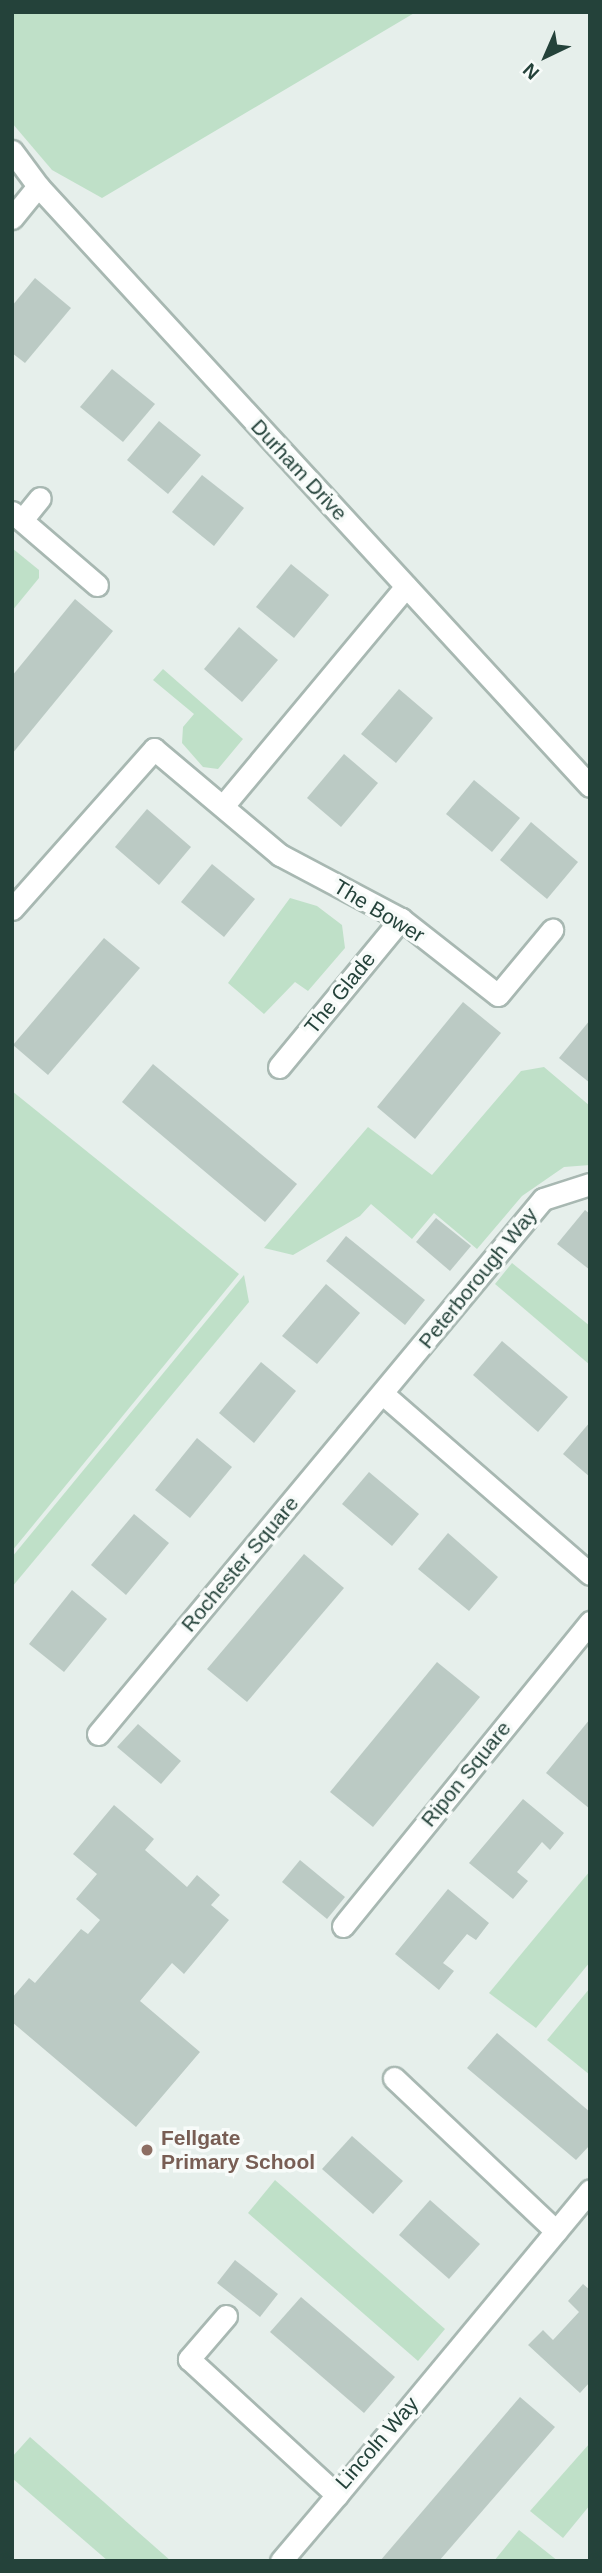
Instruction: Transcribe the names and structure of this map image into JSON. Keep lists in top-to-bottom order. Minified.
{"streets":{"street":["Durham Drive","The Bower","The Glade","Peterborough Way","Rochester Square","Ripon Square","Lincoln Way"]},"crossings":[["The Bower","The Glade"],["Peterborough Way","Rochester Square"]],"places":["Fellgate Primary School"],"north":"bottom left"}
